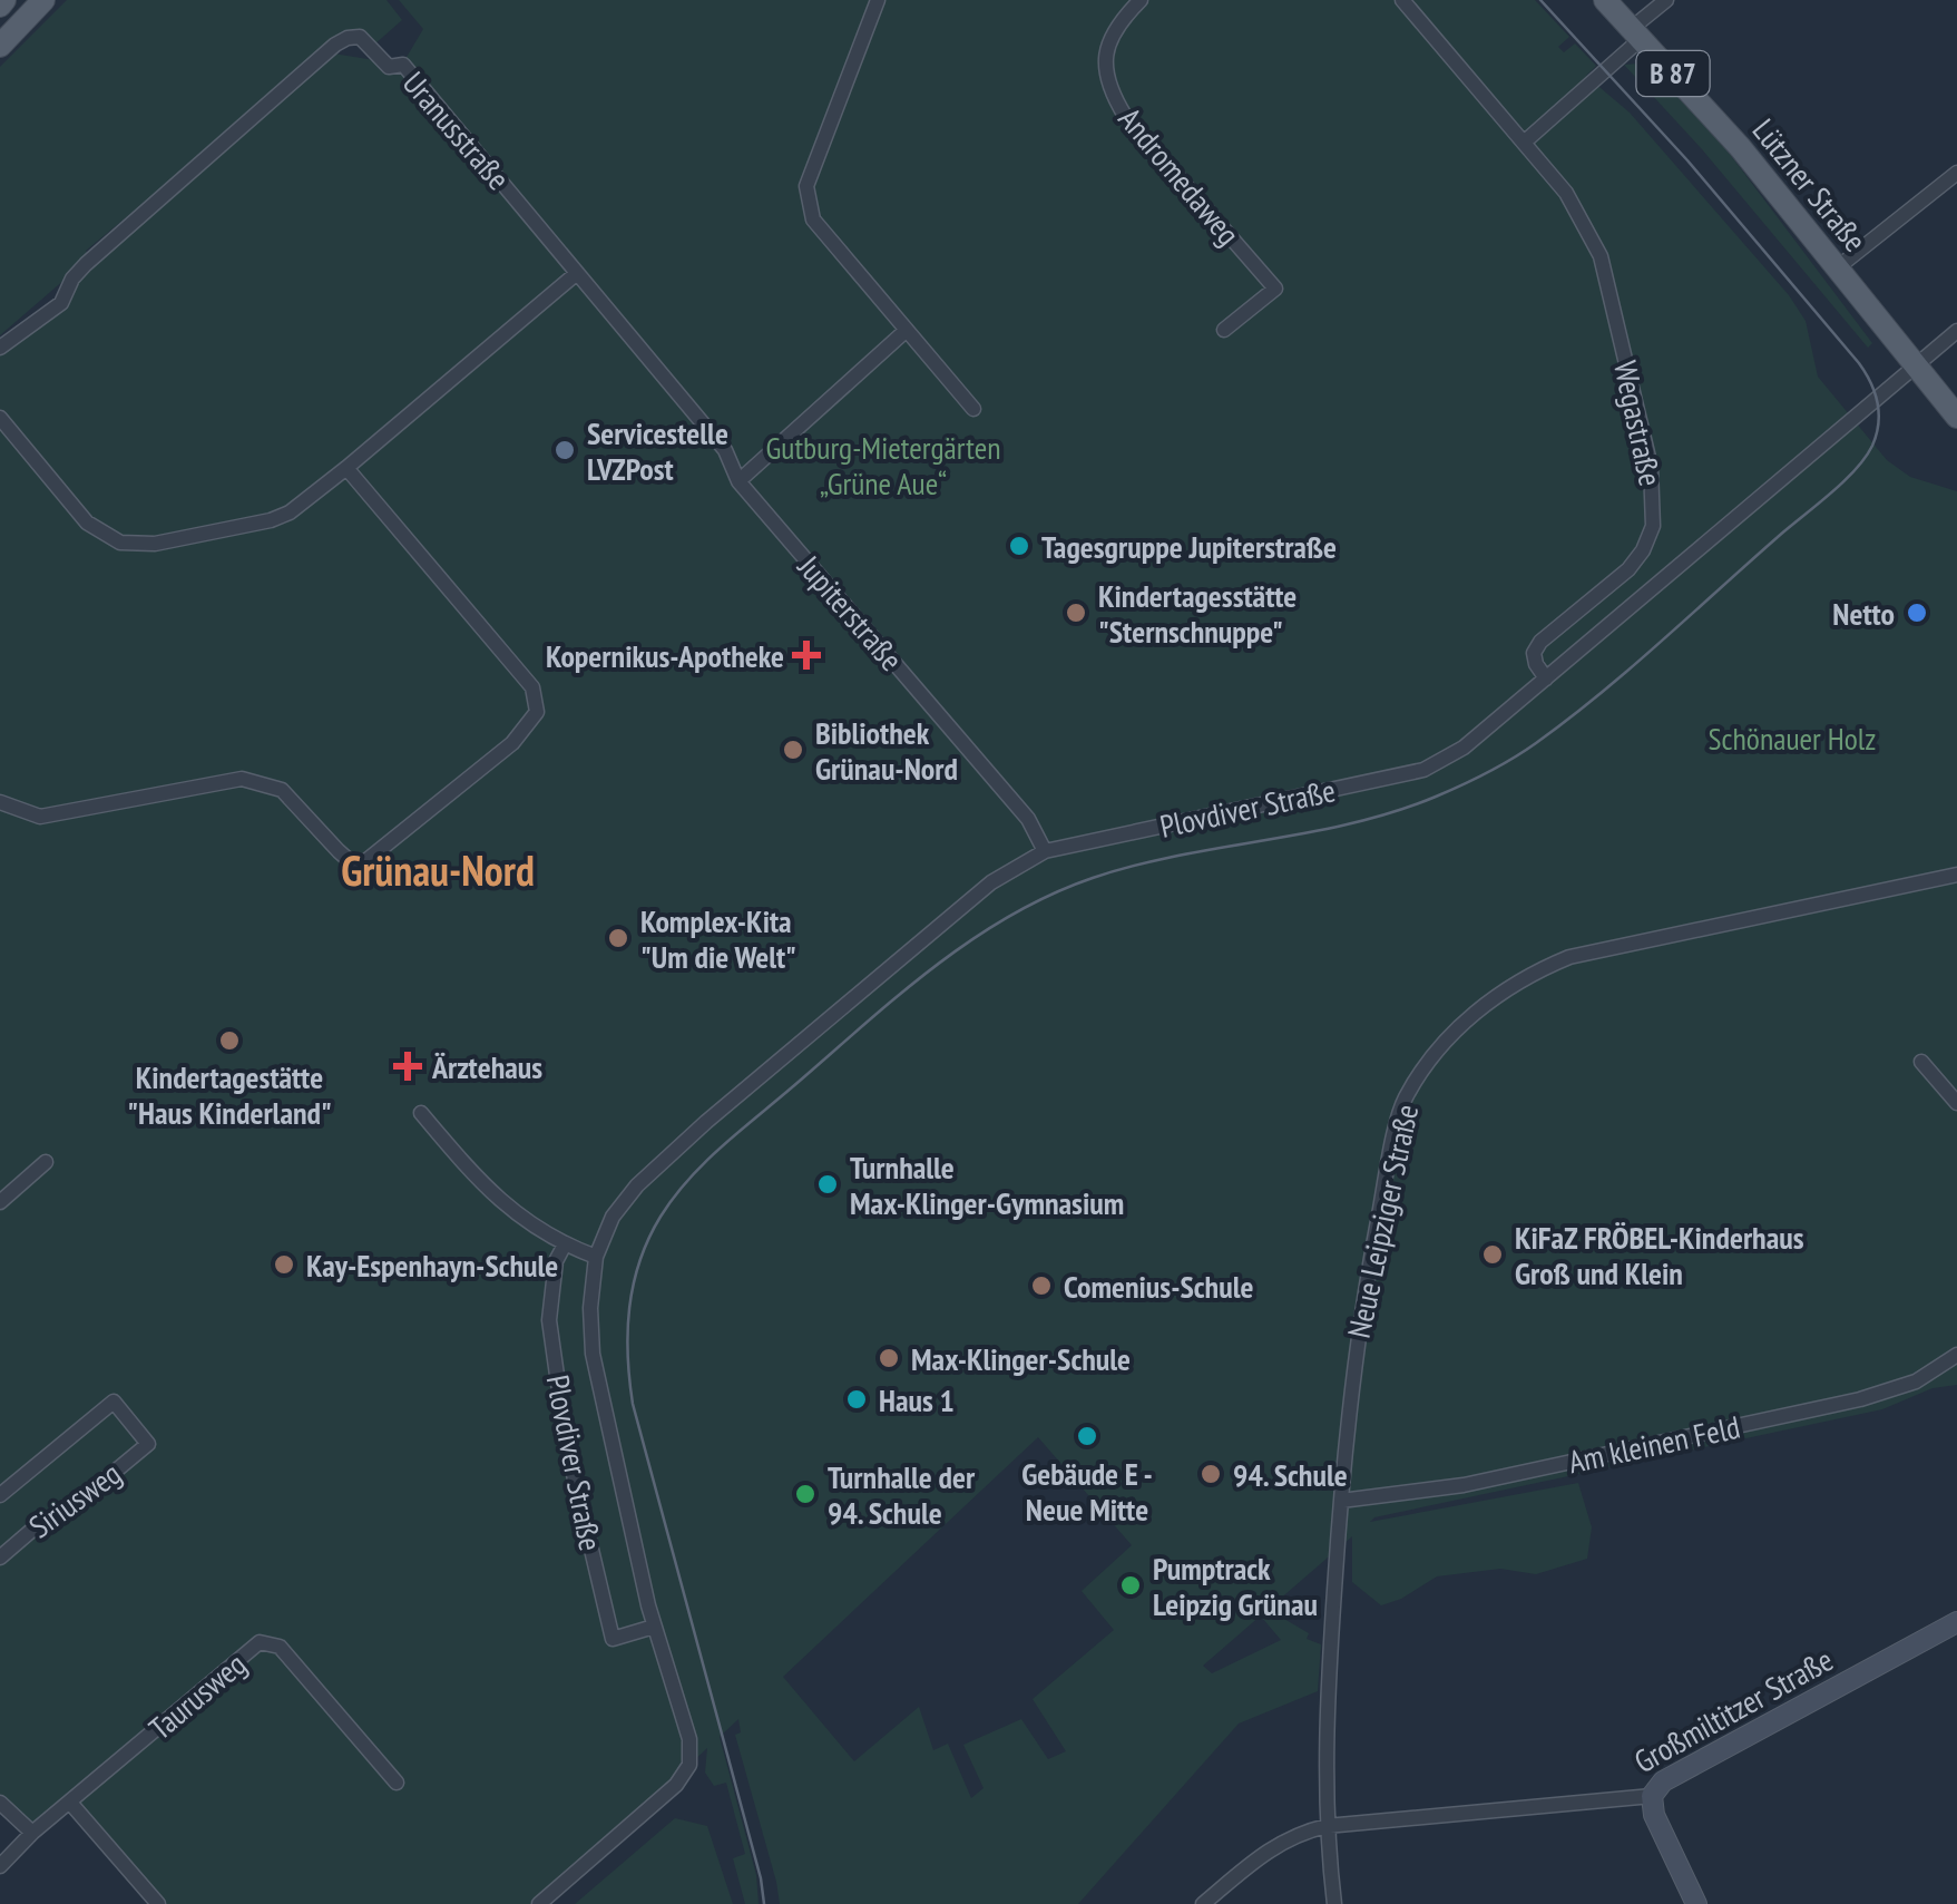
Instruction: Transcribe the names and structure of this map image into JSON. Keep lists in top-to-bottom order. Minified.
{"streets":{"main road":["B 87","Lützner Straße"],"street":["Uranusstraße","Andromedaweg","Wegastraße","Jupiterstraße","Plovdiver Straße","Neue Leipziger Straße","Am kleinen Feld","Siriusweg","Taurusweg","Großmiltitzer Straße"]},"crossings":[["Uranusstraße","Jupiterstraße"],["Lützner Straße","Plovdiver Straße"],["Wegastraße","Plovdiver Straße"],["Jupiterstraße","Plovdiver Straße"],["Neue Leipziger Straße","Am kleinen Feld"],["Neue Leipziger Straße","Großmiltitzer Straße"]],"districts":["Grünau-Nord"],"parks":["Gutburg-Mietergärten „Grüne Aue“","Schönauer Holz"],"places":{"other":["Servicestelle LVZPost","Tagesgruppe Jupiterstraße","Kindertagesstätte \"Sternschnuppe\"","Netto","Bibliothek Grünau-Nord","Komplex-Kita \"Um die Welt\"","Kindertagestätte \"Haus Kinderland\"","Turnhalle Max-Klinger-Gymnasium","KiFaZ FRÖBEL-Kinderhaus Groß und Klein","Kay-Espenhayn-Schule","Comenius-Schule","Max-Klinger-Schule","Haus 1","Gebäude E - Neue Mitte","94. Schule","Turnhalle der 94. Schule","Pumptrack Leipzig Grünau"],"health":["Kopernikus-Apotheke","Ärztehaus"]}}
